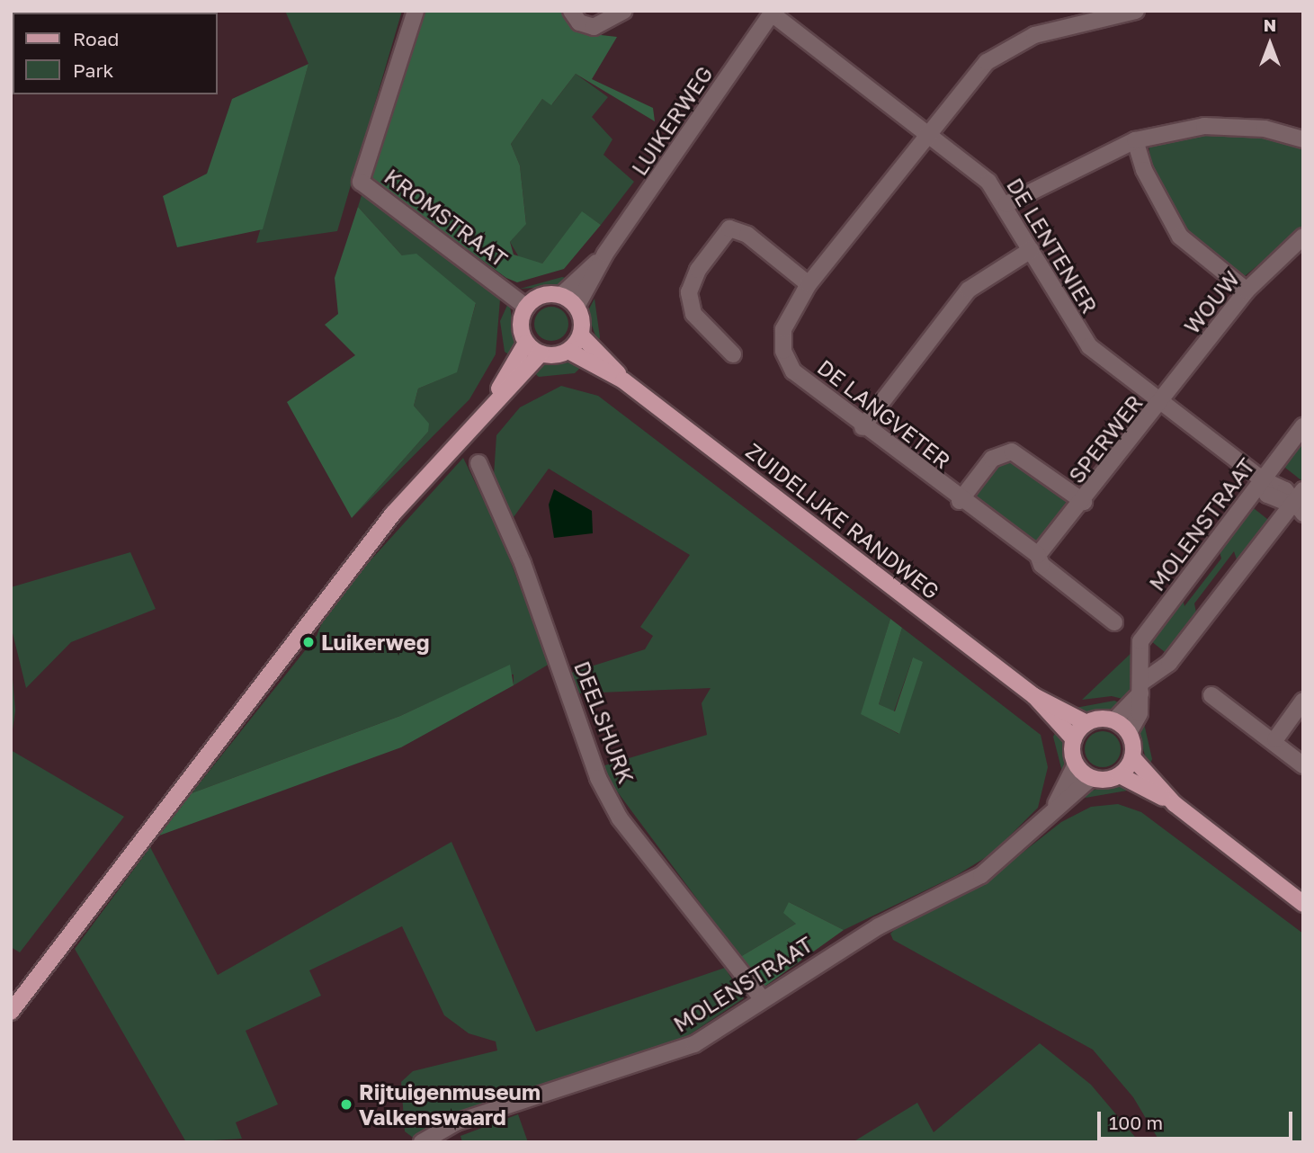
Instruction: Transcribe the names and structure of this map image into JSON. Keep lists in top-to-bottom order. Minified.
{"streets":{"main road":["ZUIDELIJKE RANDWEG"],"street":["LUIKERWEG","KROMSTRAAT","DE LENTENIER","WOUW","DE LANGVETER","SPERWER","MOLENSTRAAT","DEELSHURK"]},"crossings":[["LUIKERWEG","KROMSTRAAT"],["LUIKERWEG","DE LENTENIER"],["LUIKERWEG","ZUIDELIJKE RANDWEG"],["KROMSTRAAT","ZUIDELIJKE RANDWEG"],["DE LENTENIER","WOUW"],["DE LENTENIER","DE LANGVETER"],["DE LENTENIER","SPERWER"],["DE LENTENIER","MOLENSTRAAT"],["WOUW","SPERWER"],["DE LANGVETER","SPERWER"],["ZUIDELIJKE RANDWEG","MOLENSTRAAT"],["MOLENSTRAAT","DEELSHURK"]],"places":["Luikerweg","Rijtuigenmuseum Valkenswaard"],"legend":["Road","Park"],"scale_bar":"100 m","north":"top"}
